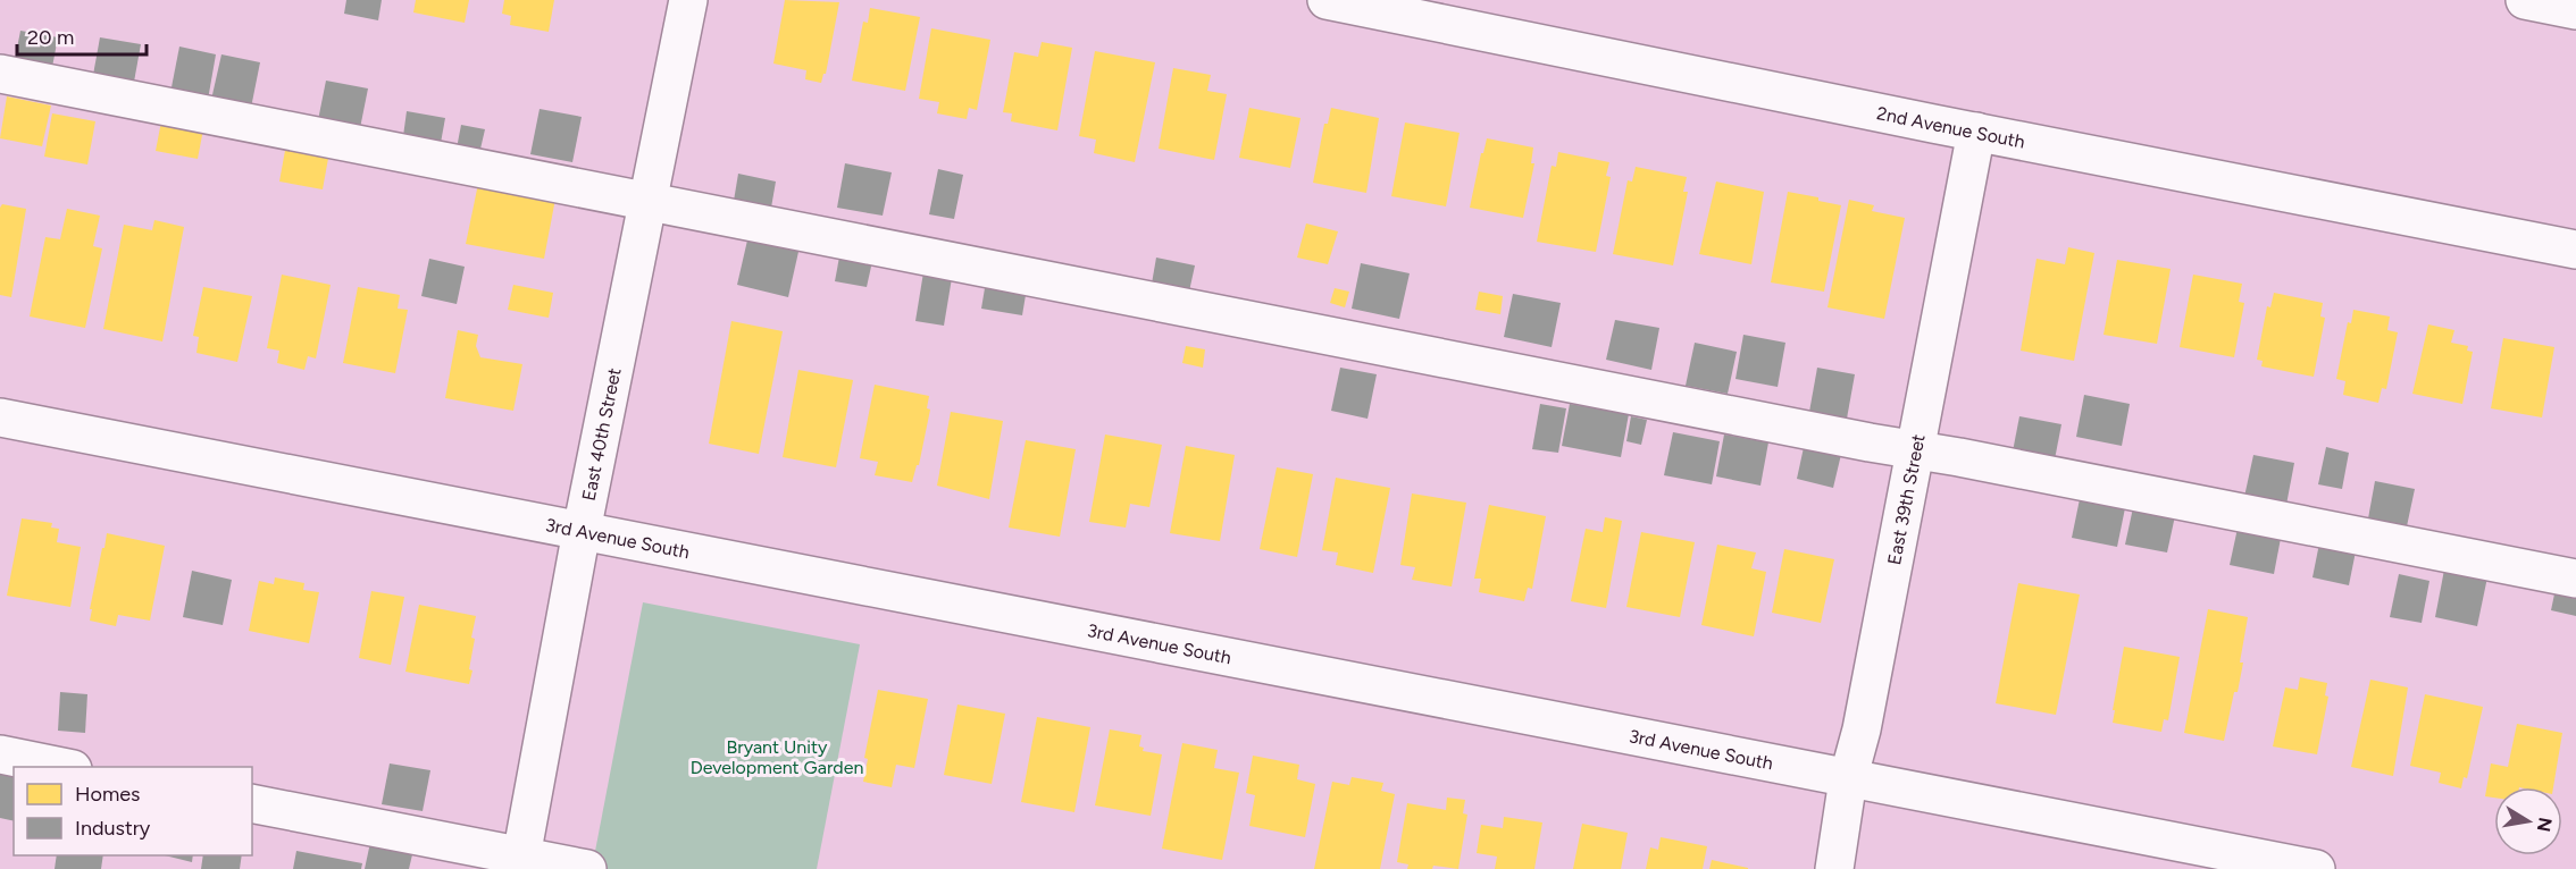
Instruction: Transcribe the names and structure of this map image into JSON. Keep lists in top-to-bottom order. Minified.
{"streets":{"main road":["2nd Avenue South","East 40th Street","East 39th Street","3rd Avenue South"]},"crossings":[["2nd Avenue South","East 39th Street"],["East 40th Street","3rd Avenue South"],["East 39th Street","3rd Avenue South"]],"parks":["Bryant Unity Development Garden"],"legend":["Homes","Industry"],"scale_bar":"20 m","north":"right"}
